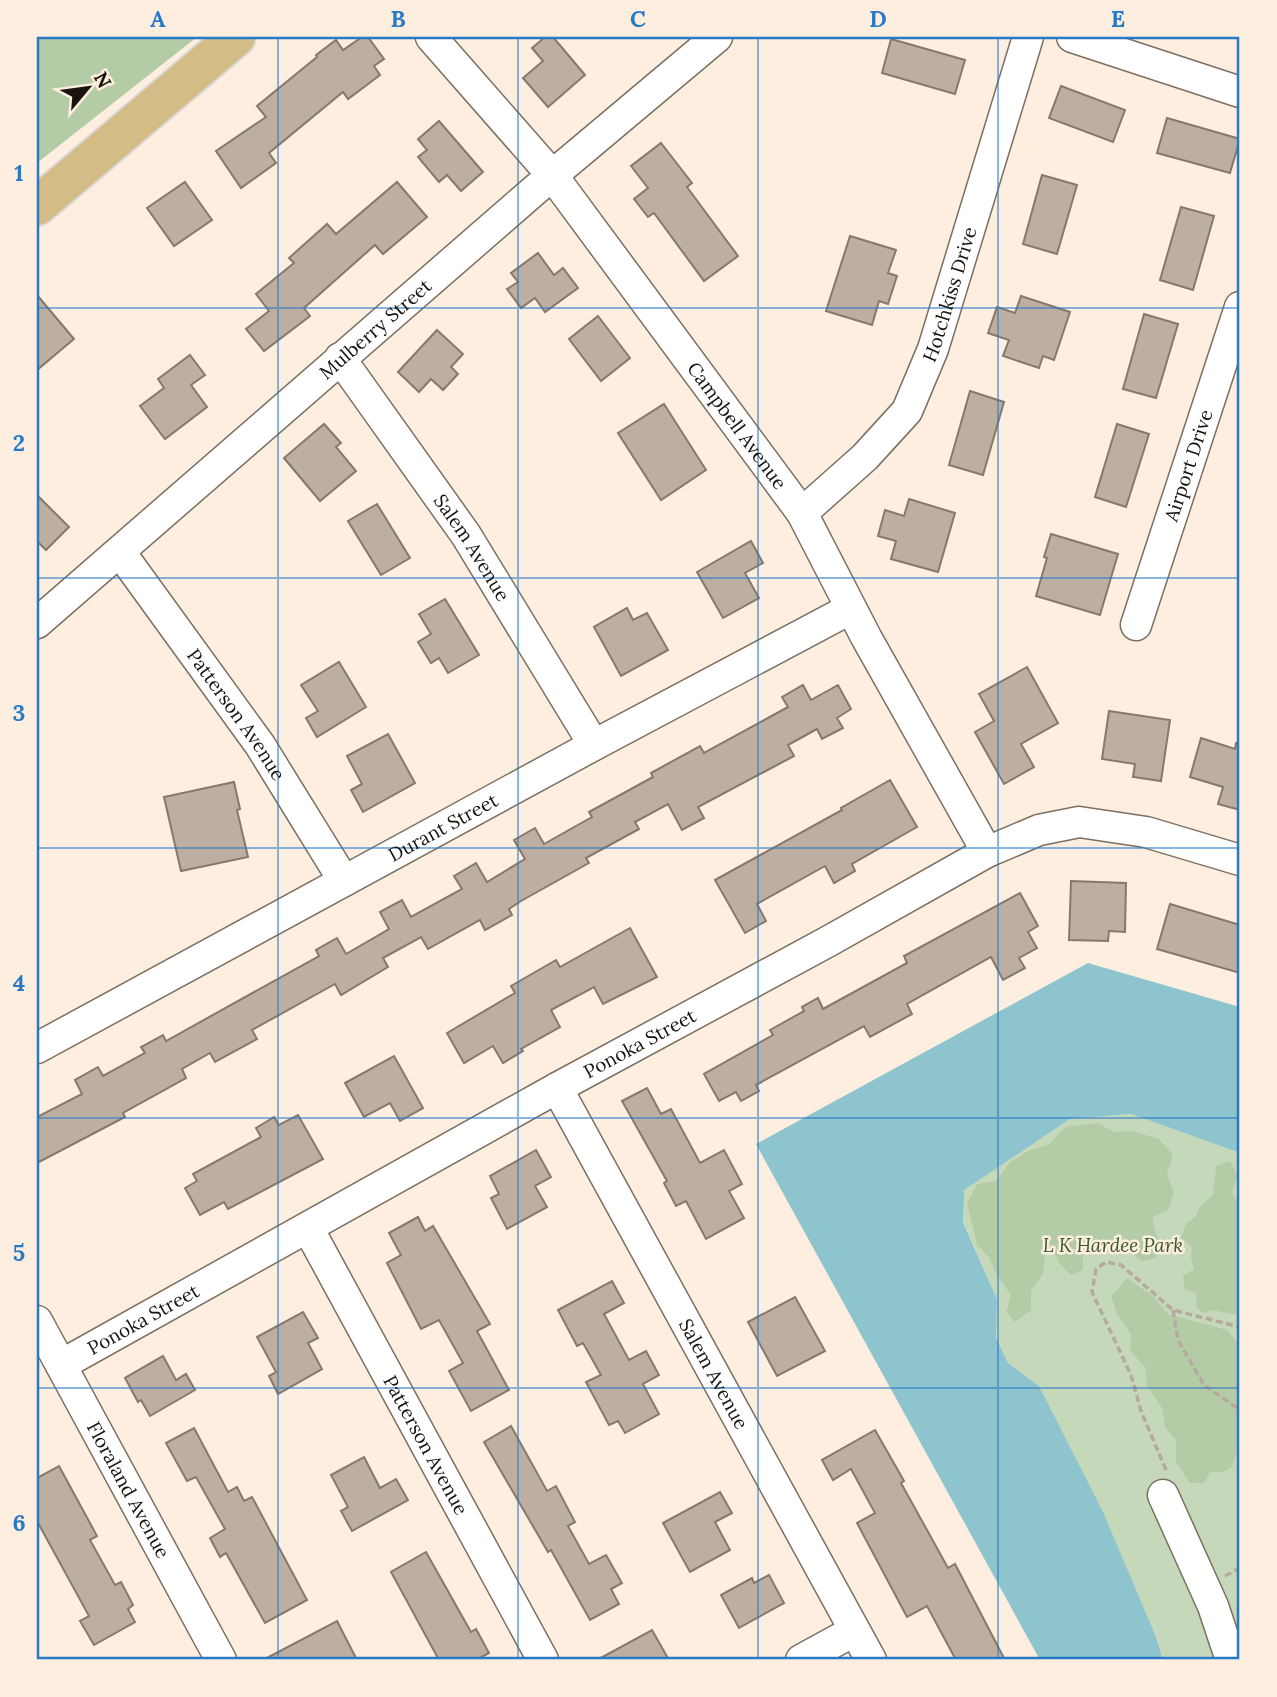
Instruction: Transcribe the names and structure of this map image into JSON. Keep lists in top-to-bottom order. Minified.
{"streets":{"street":["Hotchkiss Drive","Mulberry Street","Campbell Avenue","Airport Drive","Salem Avenue","Patterson Avenue","Durant Street","Ponoka Street","Floraland Avenue"]},"crossings":[["Hotchkiss Drive","Campbell Avenue"],["Mulberry Street","Campbell Avenue"],["Mulberry Street","Salem Avenue"],["Mulberry Street","Patterson Avenue"],["Campbell Avenue","Durant Street"],["Campbell Avenue","Ponoka Street"],["Salem Avenue","Durant Street"],["Salem Avenue","Ponoka Street"],["Patterson Avenue","Durant Street"],["Patterson Avenue","Ponoka Street"],["Ponoka Street","Floraland Avenue"]],"parks":["L K Hardee Park"],"north":"top right","grid":{"columns":["A","B","C","D","E"],"rows":["1","2","3","4","5","6"]}}
